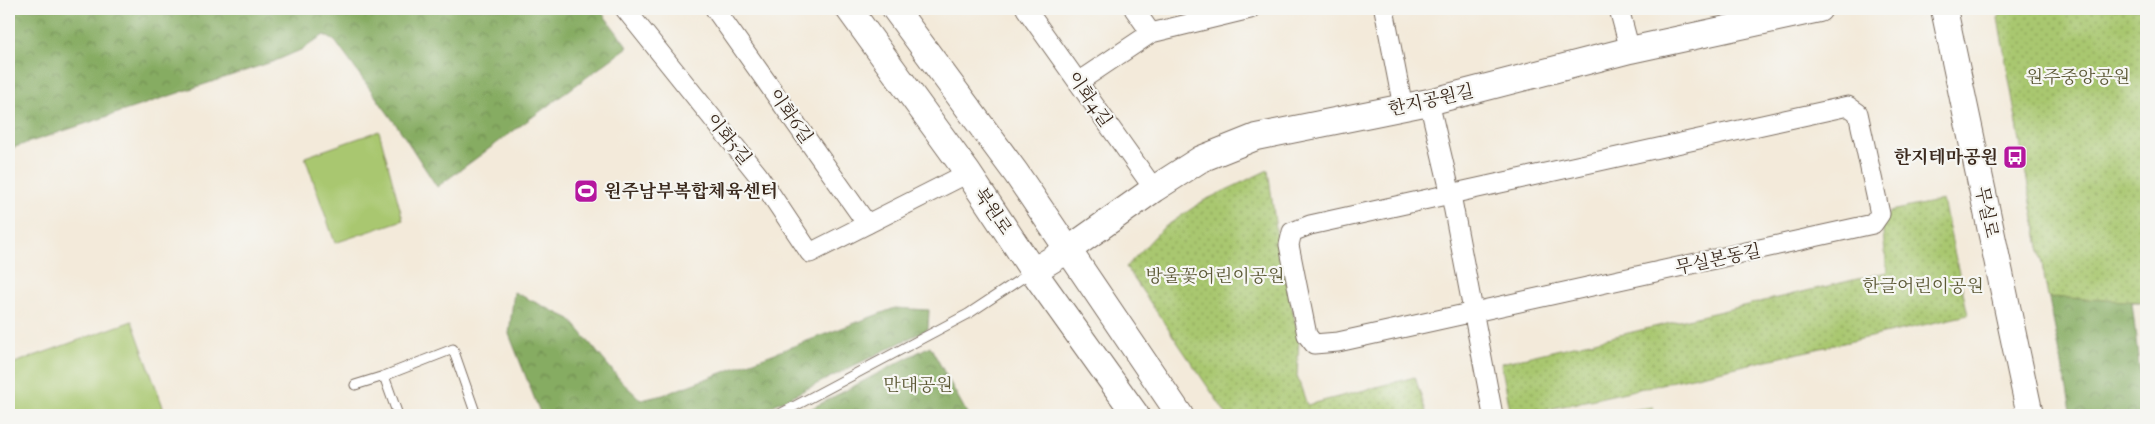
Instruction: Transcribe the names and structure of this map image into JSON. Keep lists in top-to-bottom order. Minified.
{"streets":{"street":["이화4길","한지공원길","이화6길","이화5길","북원로","무실로","무실본동길"]},"crossings":[["이화4길","한지공원길"],["한지공원길","북원로"],["이화6길","이화5길"],["이화5길","북원로"]],"parks":["원주중앙공원","방울꽃어린이공원","한글어린이공원","만대공원"],"places":{"bus stop":["한지테마공원"],"sports":["원주남부복합체육센터"]}}
